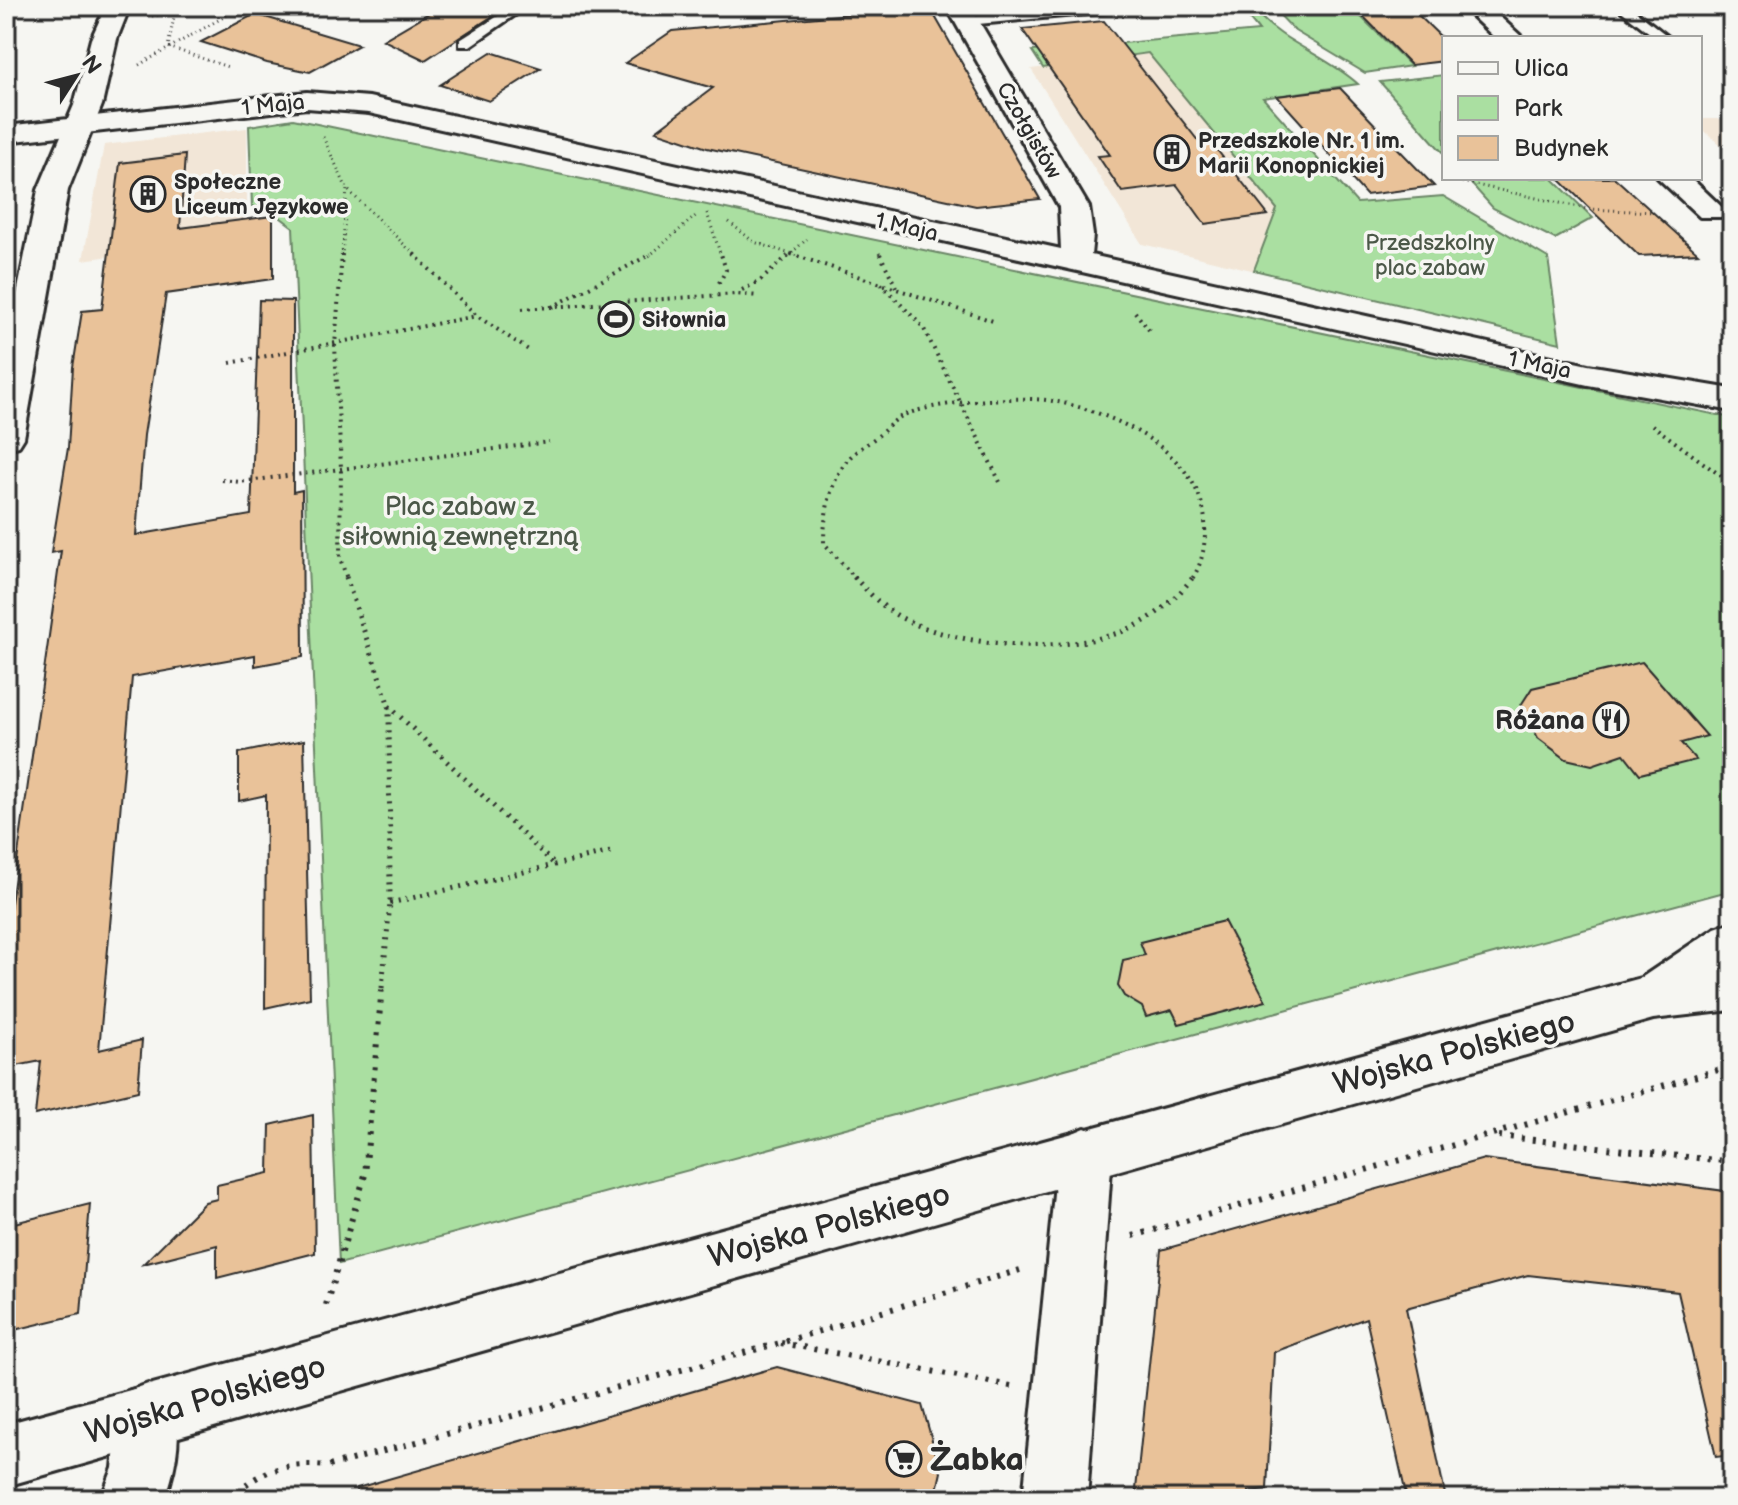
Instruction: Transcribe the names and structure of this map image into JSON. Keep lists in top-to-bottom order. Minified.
{"streets":{"street":["1 Maja","Czołgistów","Wojska Polskiego"]},"crossings":[["1 Maja","Czołgistów"]],"parks":["Przedszkolny plac zabaw","Plac zabaw z siłownią zewnętrzną"],"places":{"building":["Przedszkole Nr. 1 im. Marii Konopnickiej","Społeczne Liceum Językowe"],"sports":["Siłownia"],"restaurant":["Różana"],"supermarket":["Żabka"]},"legend":["Ulica","Park","Budynek"],"north":"top right"}
